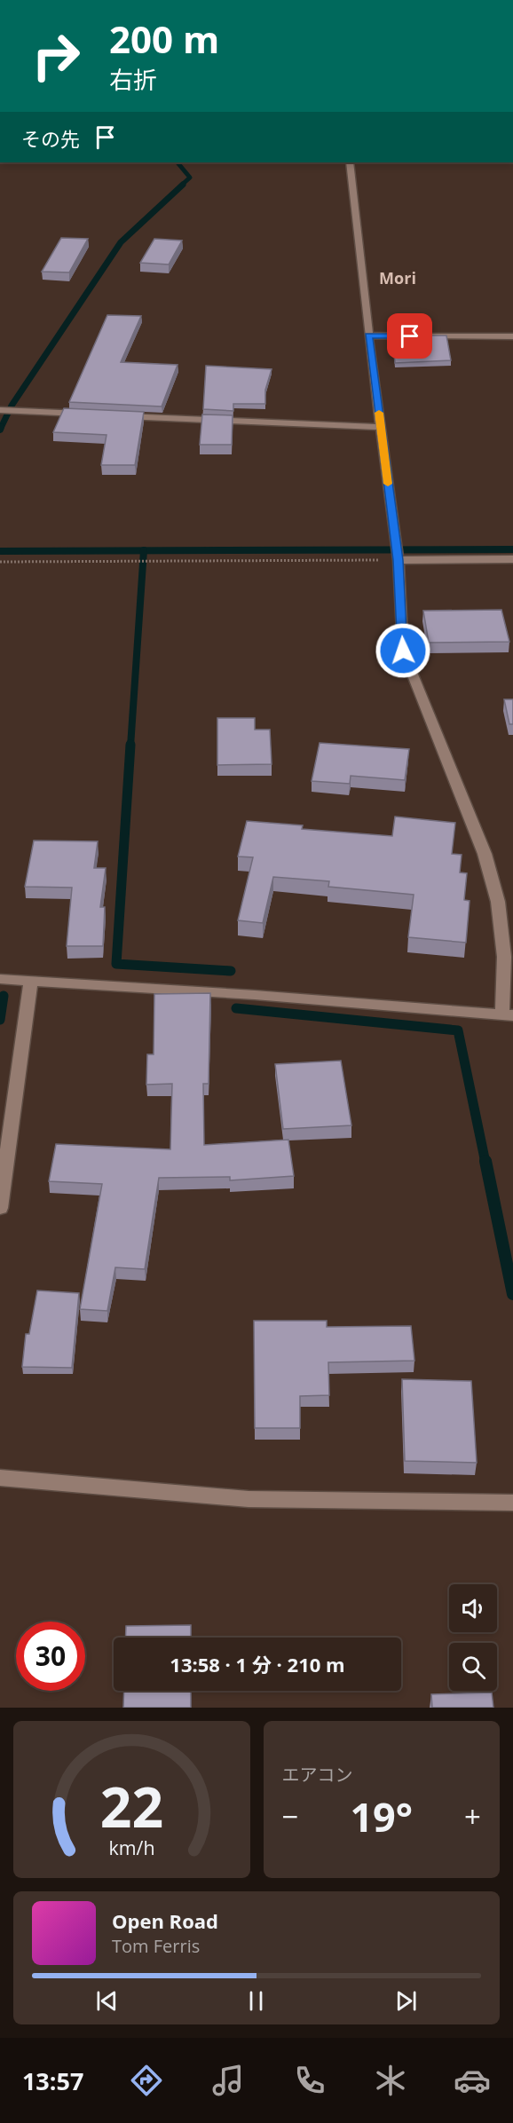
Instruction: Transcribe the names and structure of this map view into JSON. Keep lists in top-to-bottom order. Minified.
{"districts":["Mori"],"page":{"turn":["200 m","右折"],"then":"その先","limit":"30","trip":"13:58 · 1 分 · 210 m","tile":"エアコン","heat":["−","19°","+"],"song":["Open Road","Tom Ferris"],"tabs":"13:57","gauge":["22","km/h"]}}
